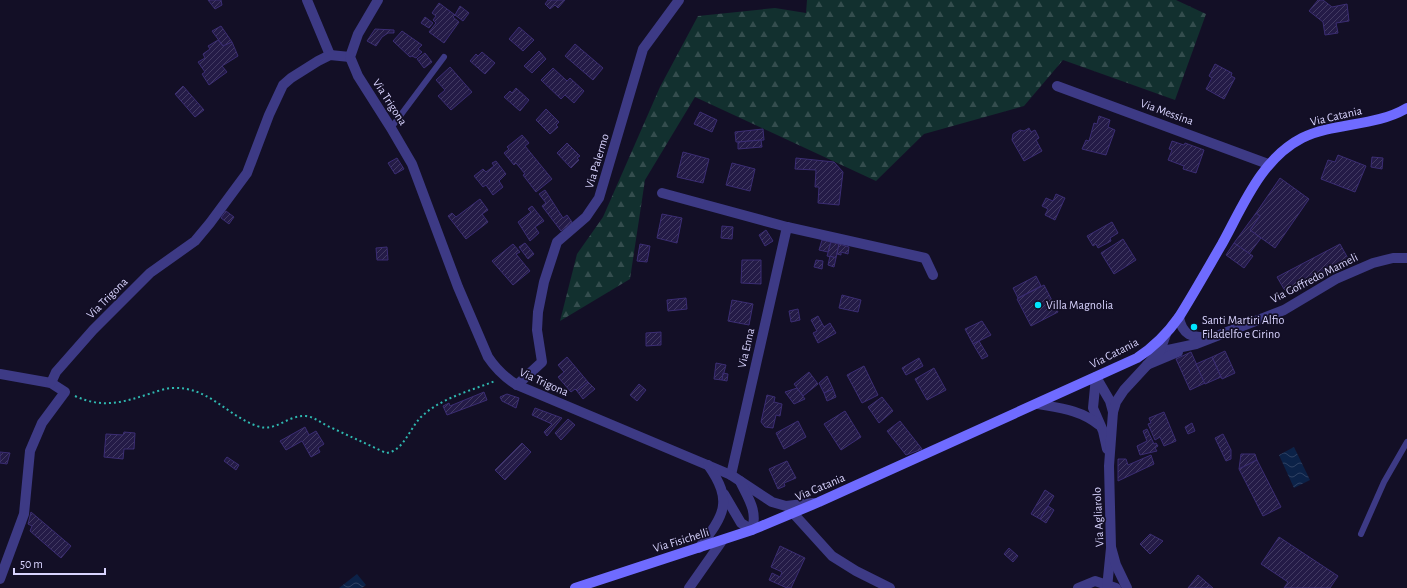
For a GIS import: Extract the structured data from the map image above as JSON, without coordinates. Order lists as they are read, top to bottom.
{
  "streets": {
    "main road": ["Via Catania", "Via Fisichelli"],
    "street": [
      "Via Trigona",
      "Via Messina",
      "Via Palermo",
      "Via Goffredo Mameli",
      "Via Enna",
      "Via Agliarolo"
    ]
  },
  "crossings": [
    ["Via Trigona", "Via Catania"],
    ["Via Trigona", "Via Palermo"],
    ["Via Trigona", "Via Enna"],
    ["Via Messina", "Via Catania"],
    ["Via Catania", "Via Fisichelli"]
  ],
  "places": ["Villa Magnolia", "Santi Martiri Alfio Filadelfo e Cirino"],
  "scale_bar": "50 m"
}
